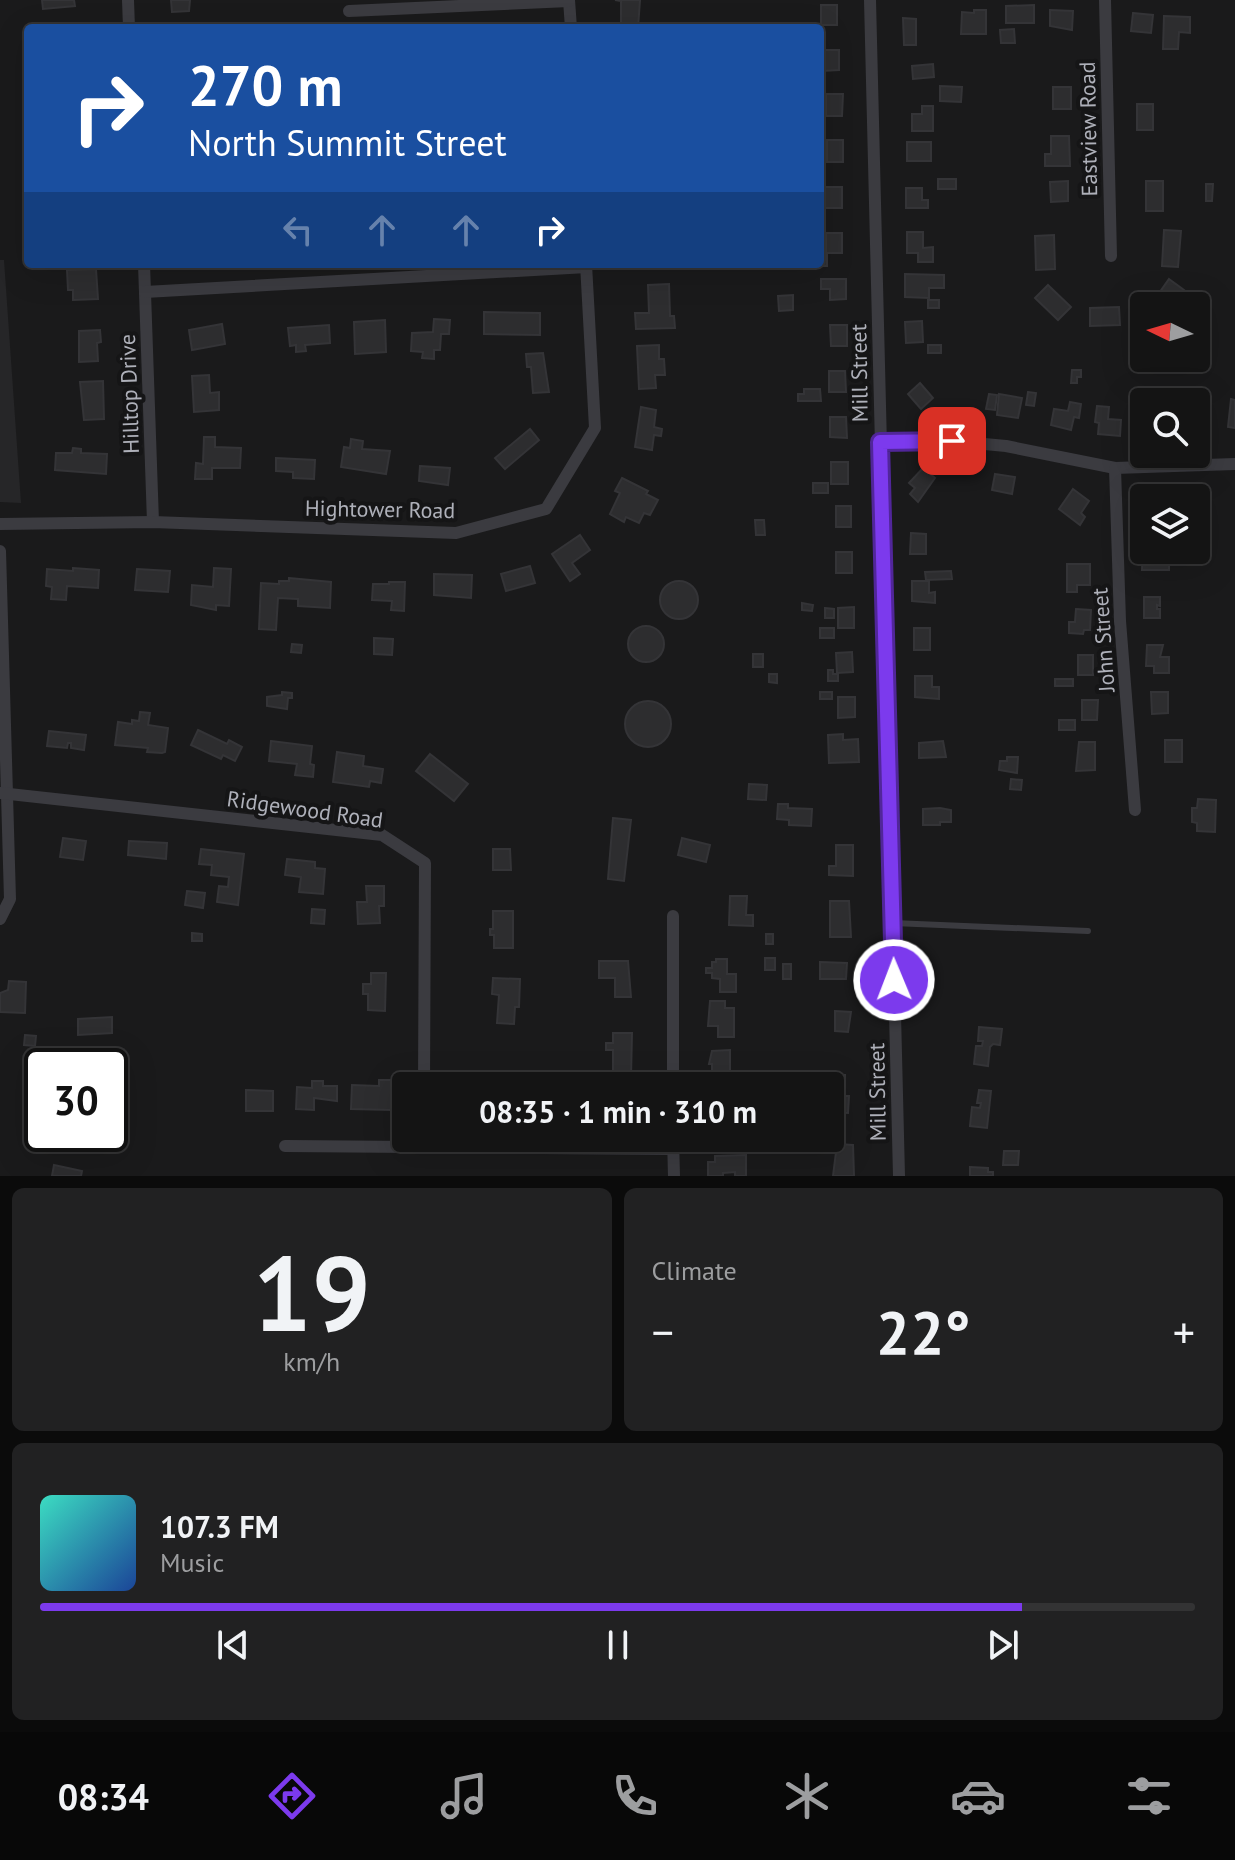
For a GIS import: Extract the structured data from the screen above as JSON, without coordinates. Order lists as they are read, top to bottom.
{
  "streets": {
    "street": [
      "Eastview Road",
      "Mill Street",
      "Hilltop Drive",
      "Hightower Road",
      "John Street",
      "Ridgewood Road"
    ]
  },
  "crossings": [
    ["Hilltop Drive", "Hightower Road"]
  ],
  "north": "left",
  "page": {
    "turn": ["270 m", "North Summit Street"],
    "limit": "30",
    "trip": "08:35 · 1 min · 310 m",
    "tile": [
      ["19", "km/h"],
      "Climate"
    ],
    "heat": ["−", "22°", "+"],
    "song": ["107.3 FM", "Music"],
    "tabs": "08:34"
  }
}
